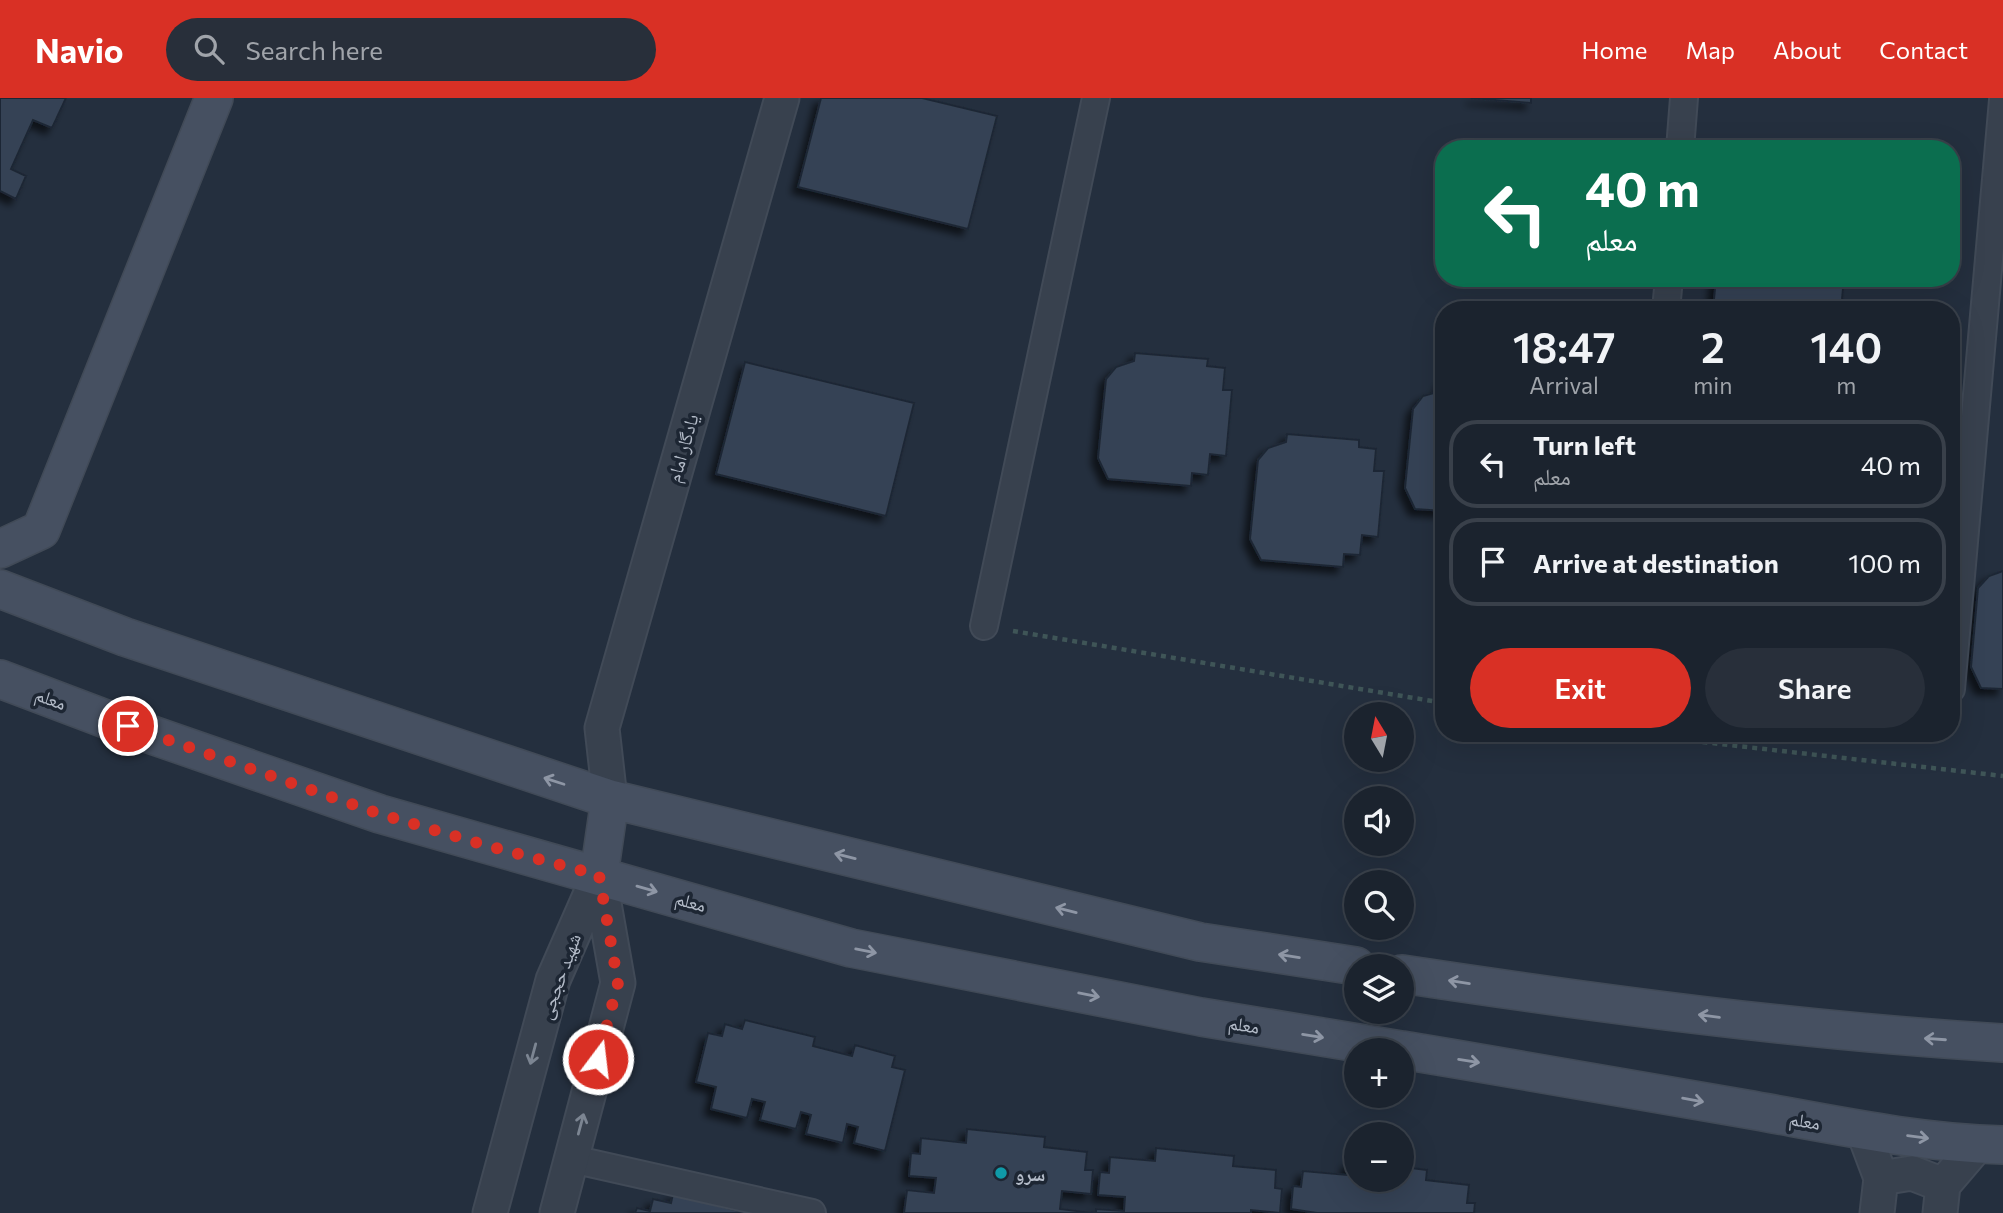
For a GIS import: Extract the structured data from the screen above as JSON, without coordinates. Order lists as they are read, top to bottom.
{
  "streets": {
    "main road": ["معلم"],
    "street": ["یادگار امام", "شهید حججی"]
  },
  "crossings": [
    ["معلم", "شهید حججی"]
  ],
  "places": ["سرو"],
  "north": "top",
  "page": {
    "header": "Navio",
    "search": "Search here",
    "nav": [
      "Home",
      "Map",
      "About",
      "Contact"
    ],
    "turn": ["40 m", "معلم"],
    "eta": [
      "18:47",
      "Arrival",
      "2",
      "min",
      "140",
      "m"
    ],
    "list": [
      {
        "name": "Turn left",
        "note": "معلم",
        "value": "40 m"
      },
      {
        "name": "Arrive at destination",
        "value": "100 m"
      }
    ],
    "buttons": ["Exit", "Share"],
    "map_buttons": ["+", "−"]
  }
}
